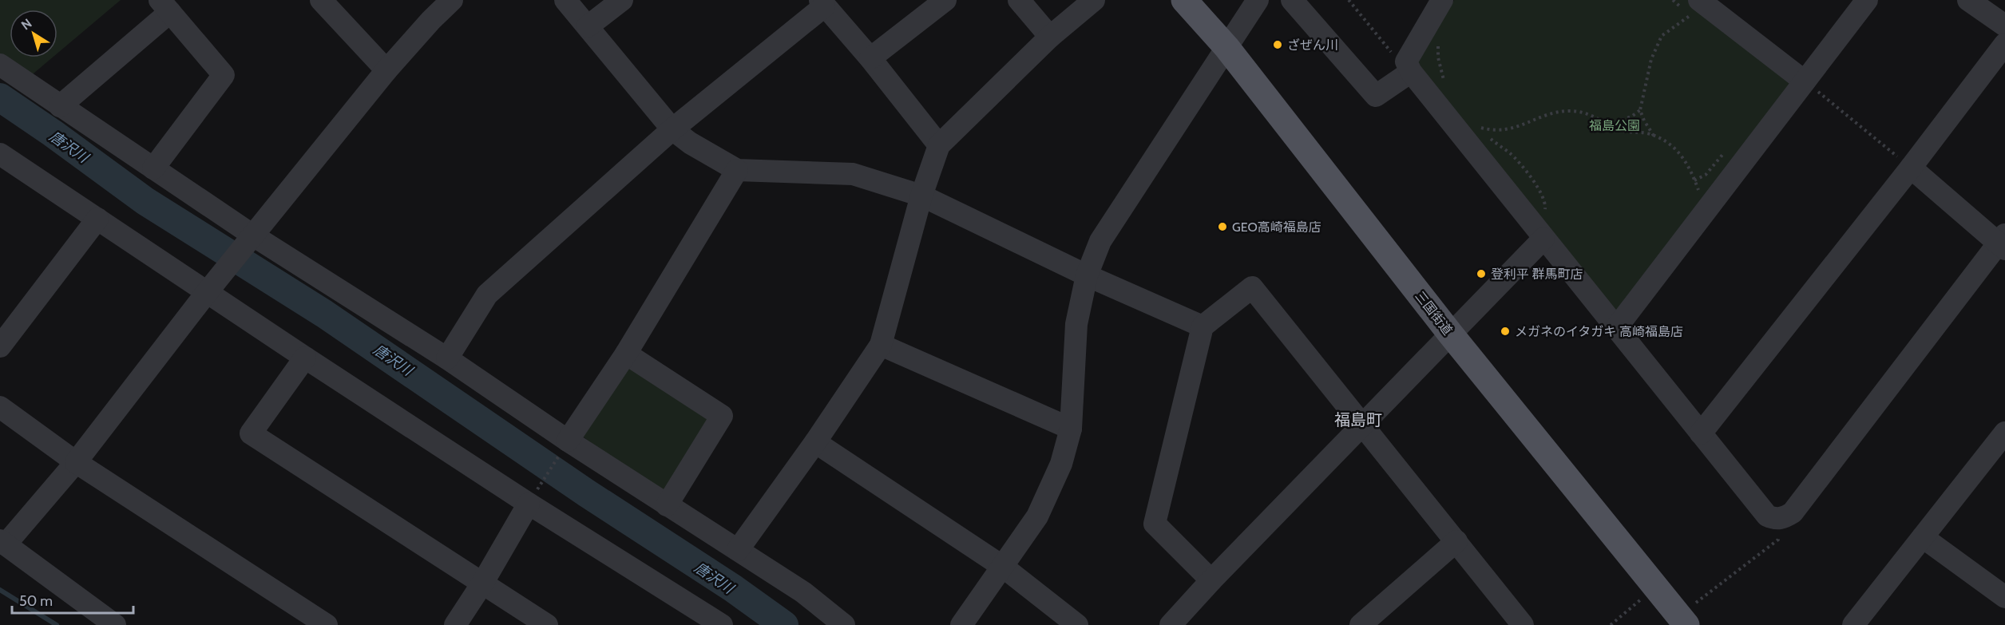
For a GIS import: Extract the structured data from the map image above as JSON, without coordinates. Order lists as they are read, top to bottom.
{
  "streets": {
    "main road": ["三国街道"]
  },
  "districts": ["福島町"],
  "water": ["唐沢川"],
  "parks": ["福島公園"],
  "places": [
    "ざぜん川",
    "GEO高崎福島店",
    "登利平 群馬町店",
    "メガネのイタガキ 高崎福島店"
  ],
  "scale_bar": "50 m",
  "north": "top left"
}
